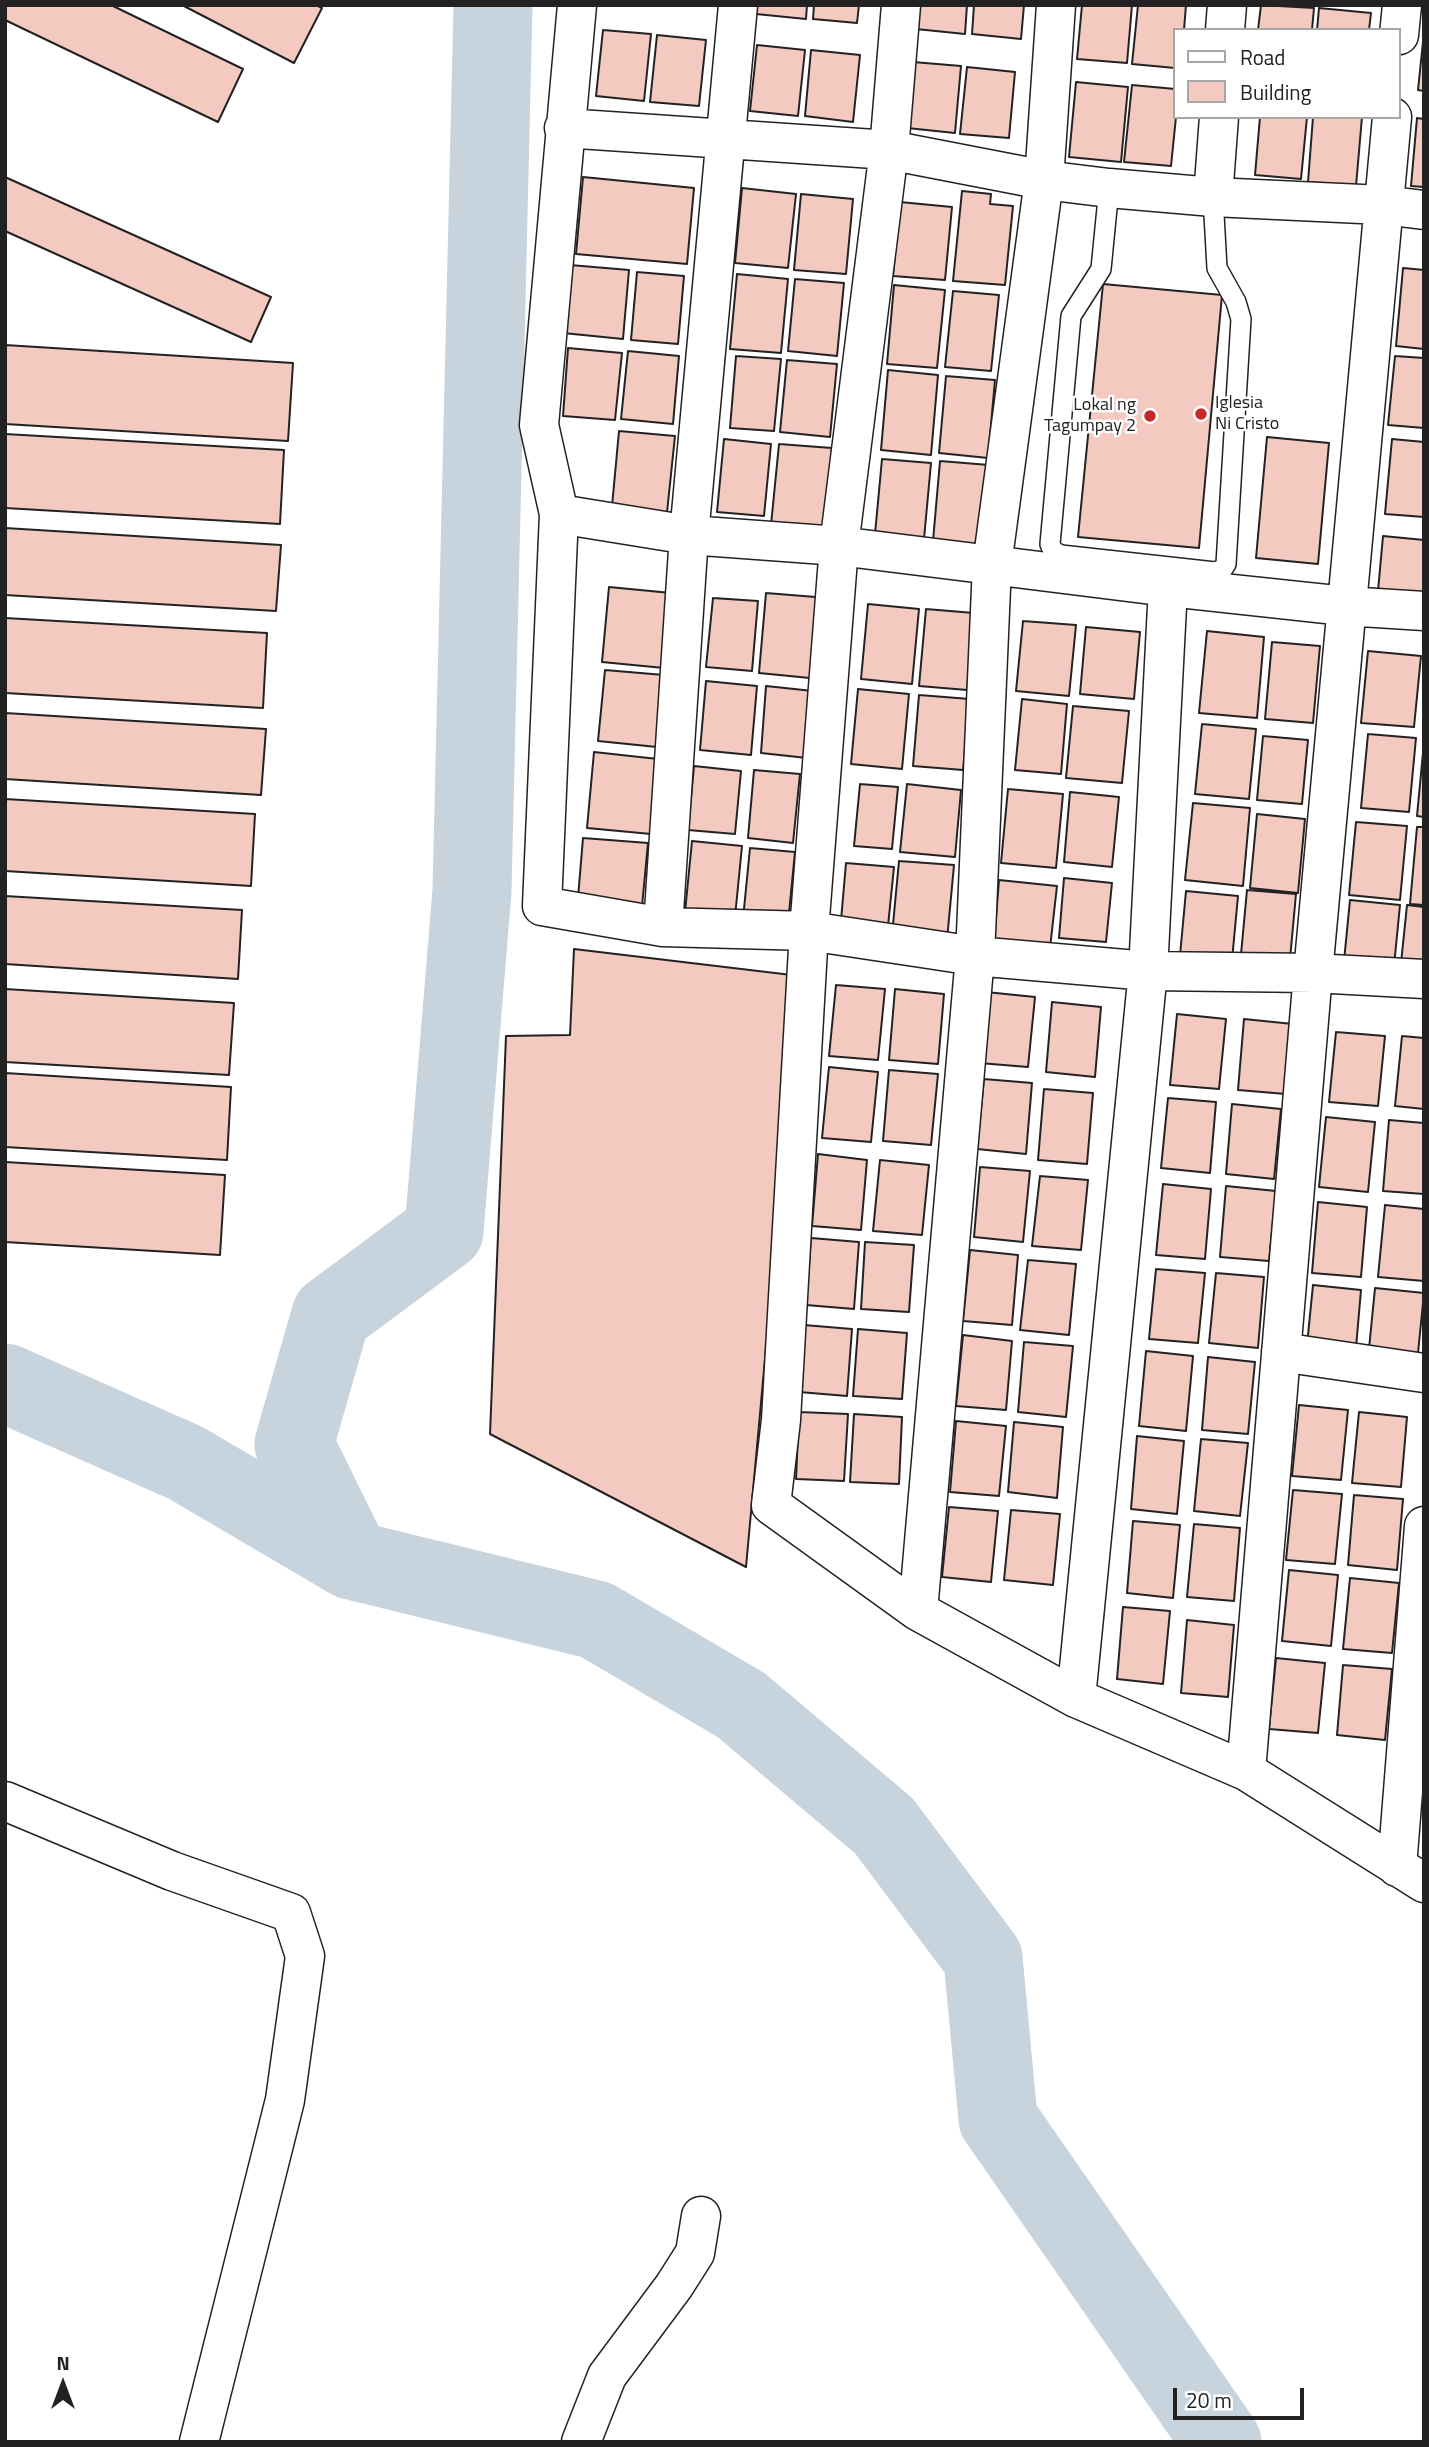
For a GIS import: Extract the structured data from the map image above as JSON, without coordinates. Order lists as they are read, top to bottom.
{
  "places": ["Iglesia Ni Cristo", "Lokal ng Tagumpay 2"],
  "legend": ["Road", "Building"],
  "scale_bar": "20 m",
  "north": "top"
}
